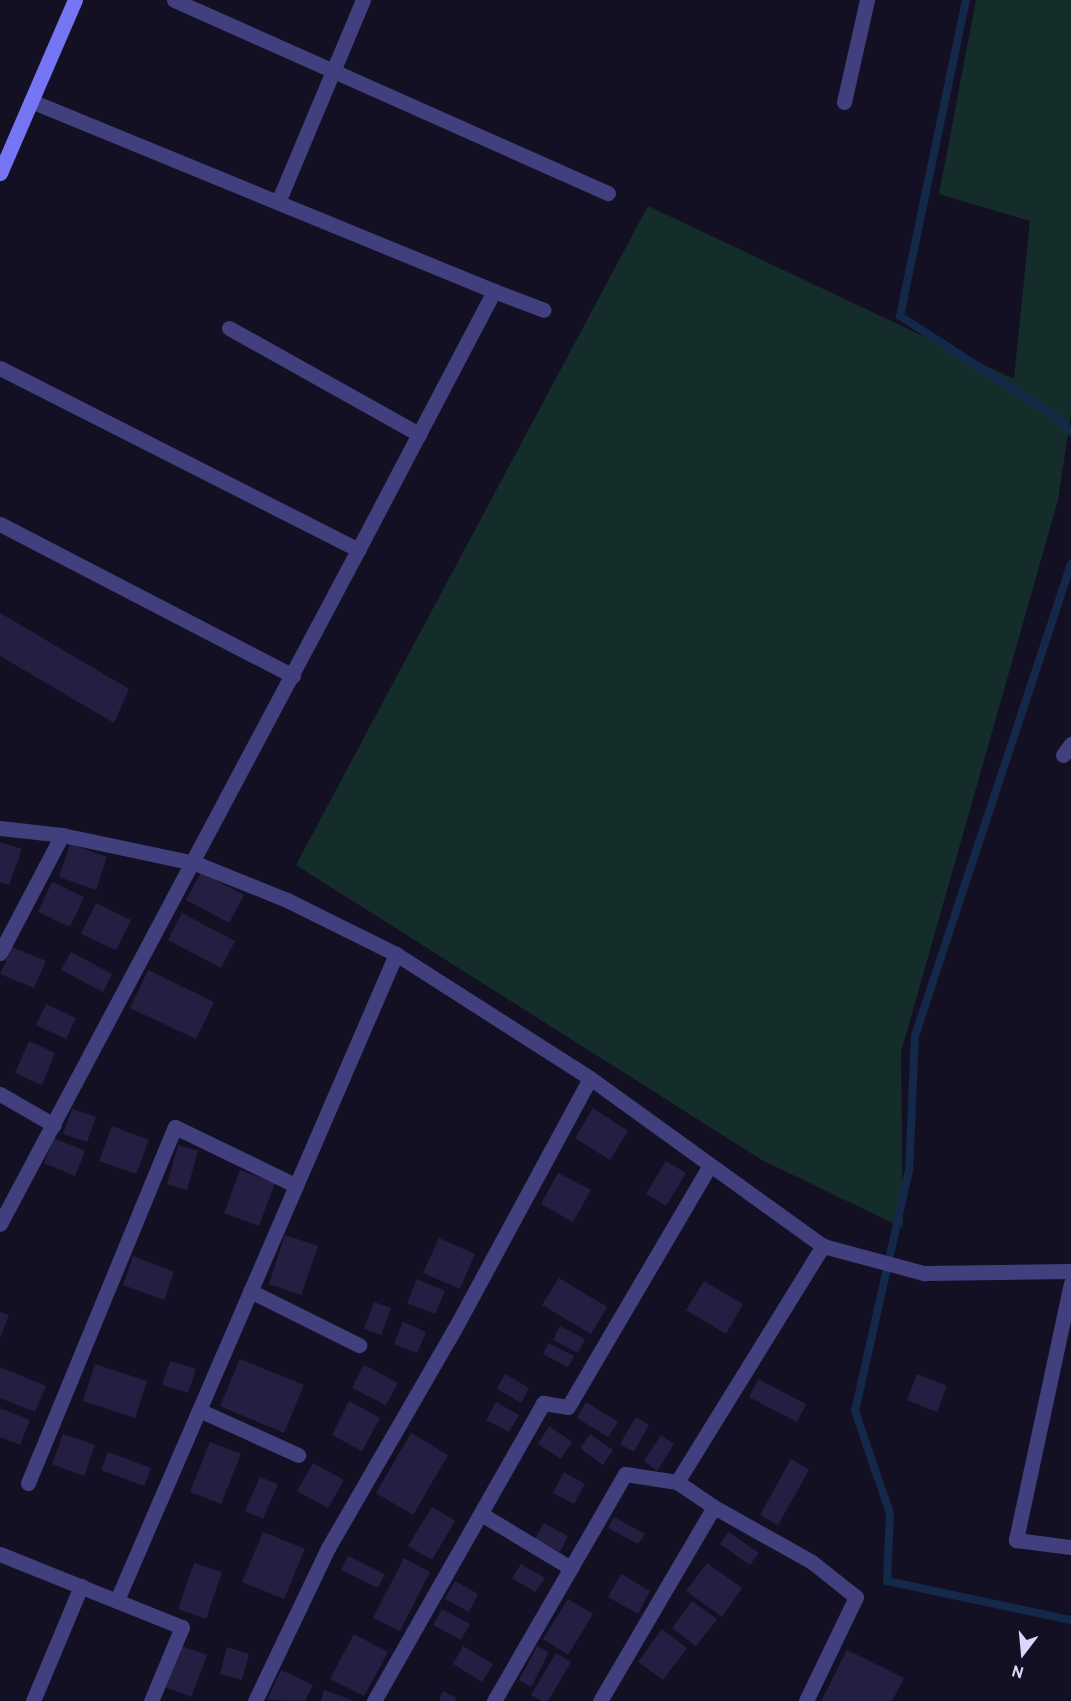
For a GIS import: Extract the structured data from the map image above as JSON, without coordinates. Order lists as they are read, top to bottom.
{
  "north": "bottom"
}
